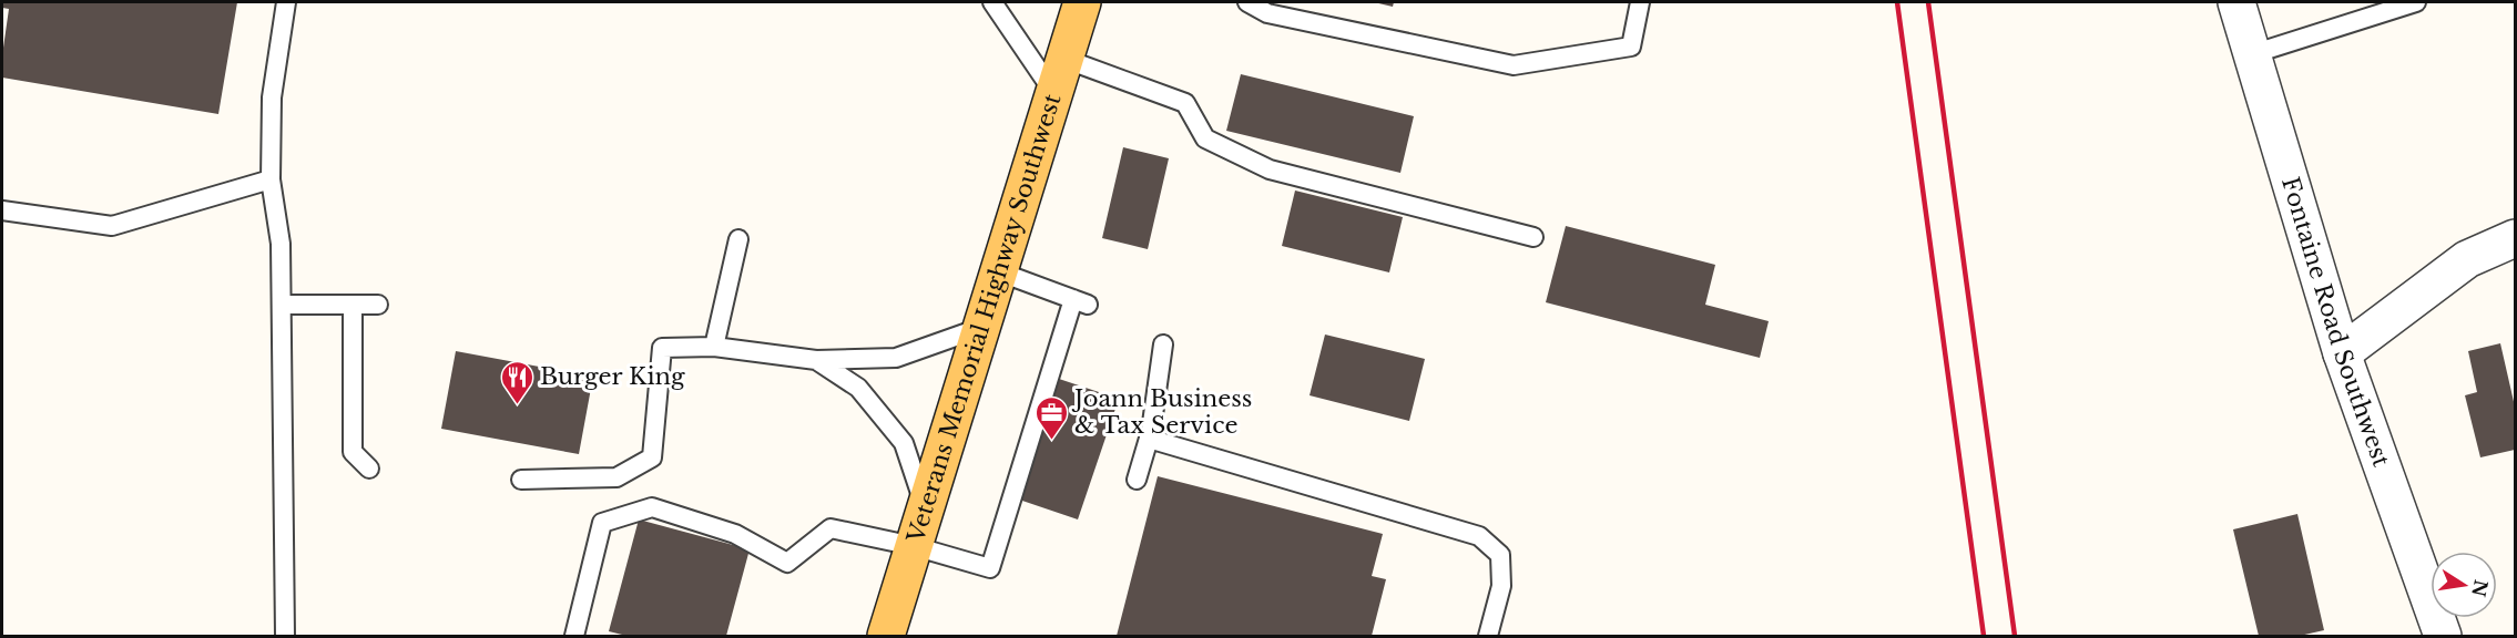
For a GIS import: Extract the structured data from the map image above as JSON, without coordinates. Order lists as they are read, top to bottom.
{
  "streets": {
    "main road": ["Veterans Memorial Highway Southwest"],
    "street": ["Fontaine Road Southwest"]
  },
  "places": {
    "restaurant": ["Burger King"],
    "office": ["Joann Business & Tax Service"]
  },
  "north": "right"
}
